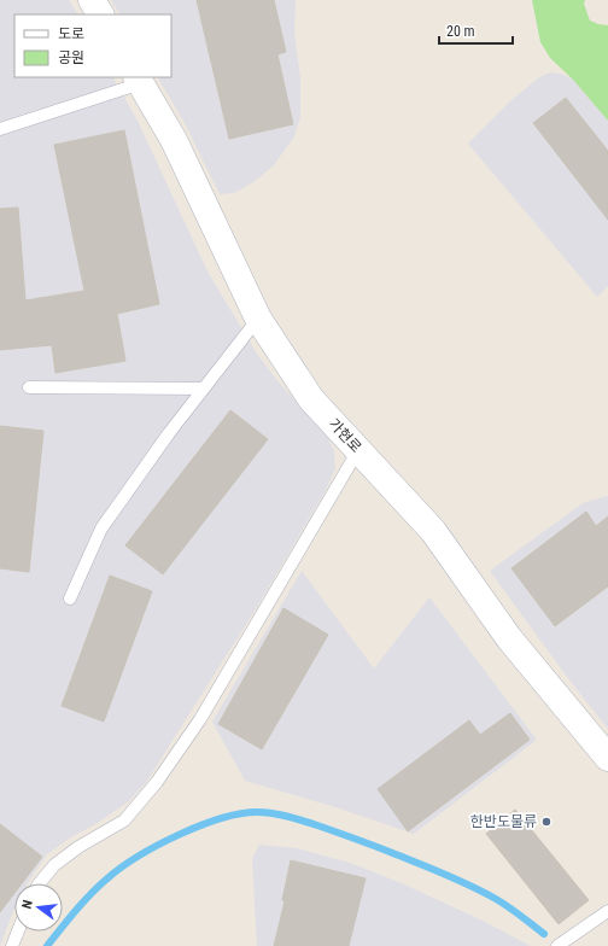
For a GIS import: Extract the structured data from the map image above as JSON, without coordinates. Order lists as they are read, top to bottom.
{
  "streets": {
    "street": ["가현로"]
  },
  "places": ["한반도물류"],
  "legend": ["도로", "공원"],
  "scale_bar": "20 m",
  "north": "left"
}
